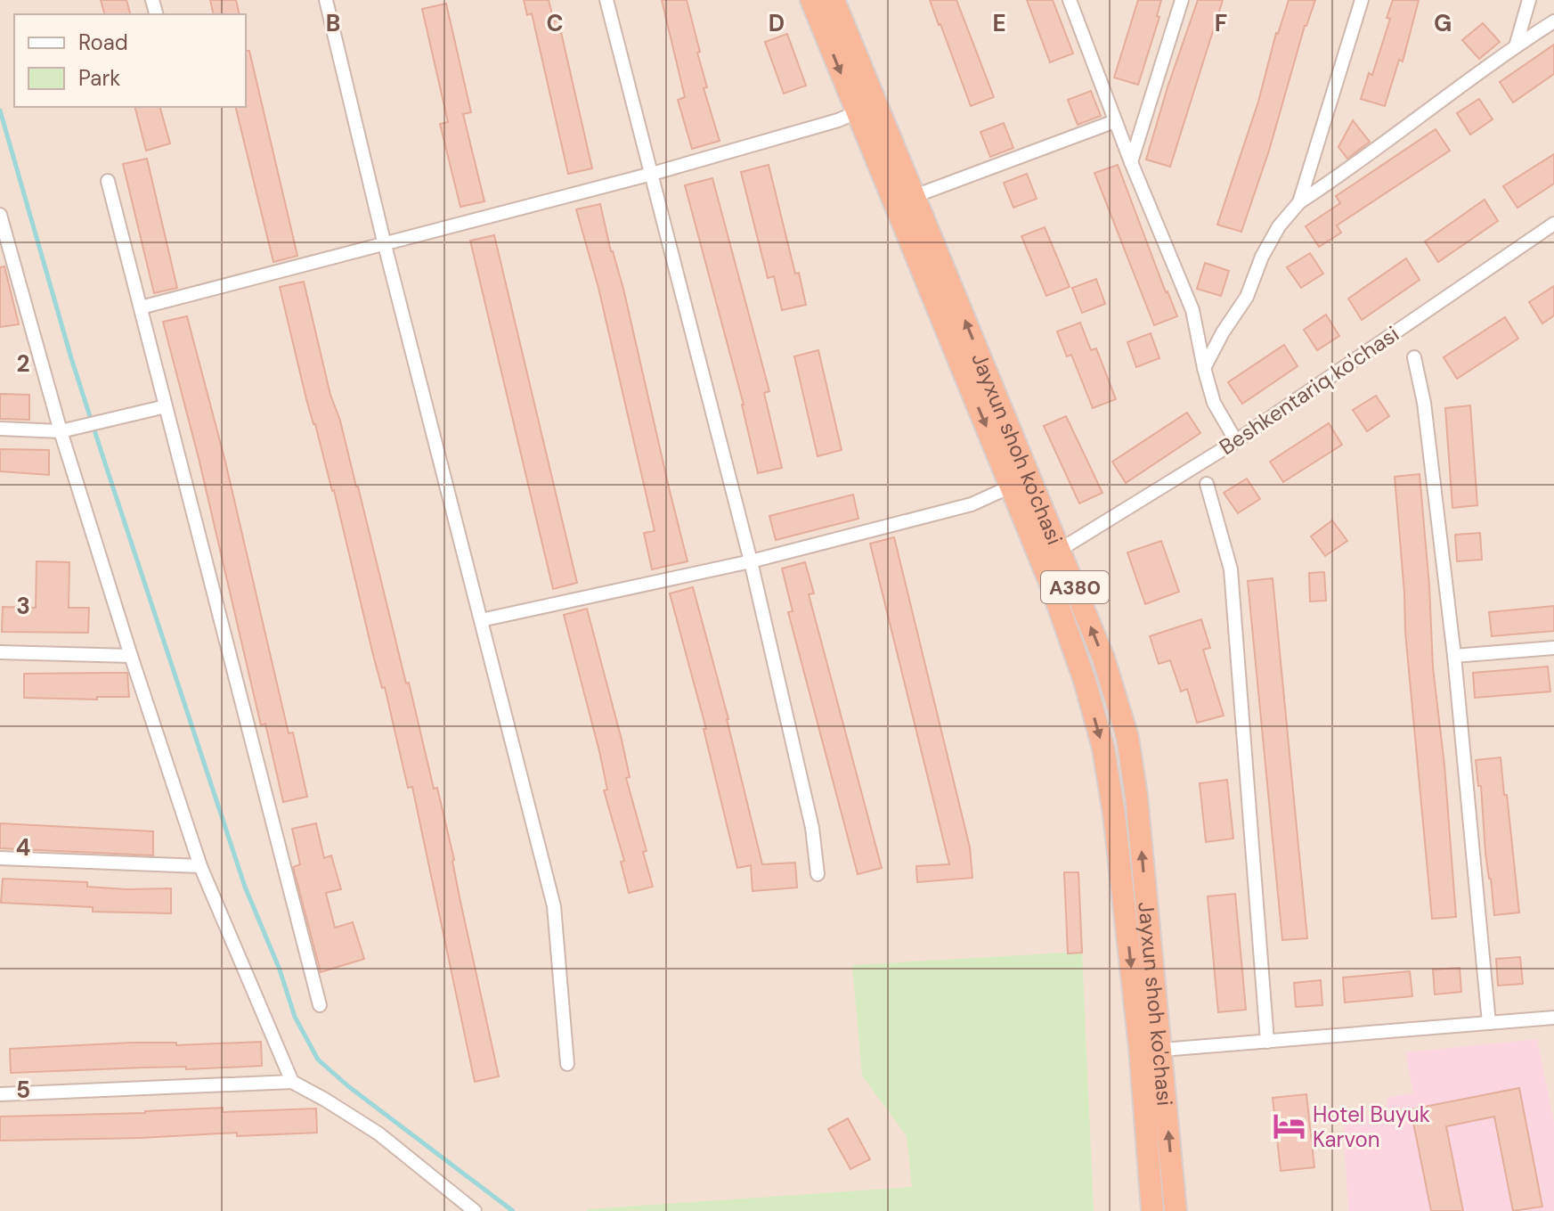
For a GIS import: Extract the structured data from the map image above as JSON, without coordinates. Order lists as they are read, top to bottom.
{
  "streets": {
    "highway": ["Jayxun shoh ko'chasi", "A380"],
    "street": ["Beshkentariq ko'chasi"]
  },
  "crossings": [
    ["Beshkentariq ko'chasi", "Jayxun shoh ko'chasi"]
  ],
  "places": {
    "hotel": ["Hotel Buyuk Karvon"]
  },
  "legend": ["Road", "Park"],
  "grid": {
    "columns": [
      "B",
      "C",
      "D",
      "E",
      "F",
      "G"
    ],
    "rows": [
      "2",
      "3",
      "4",
      "5"
    ]
  }
}
